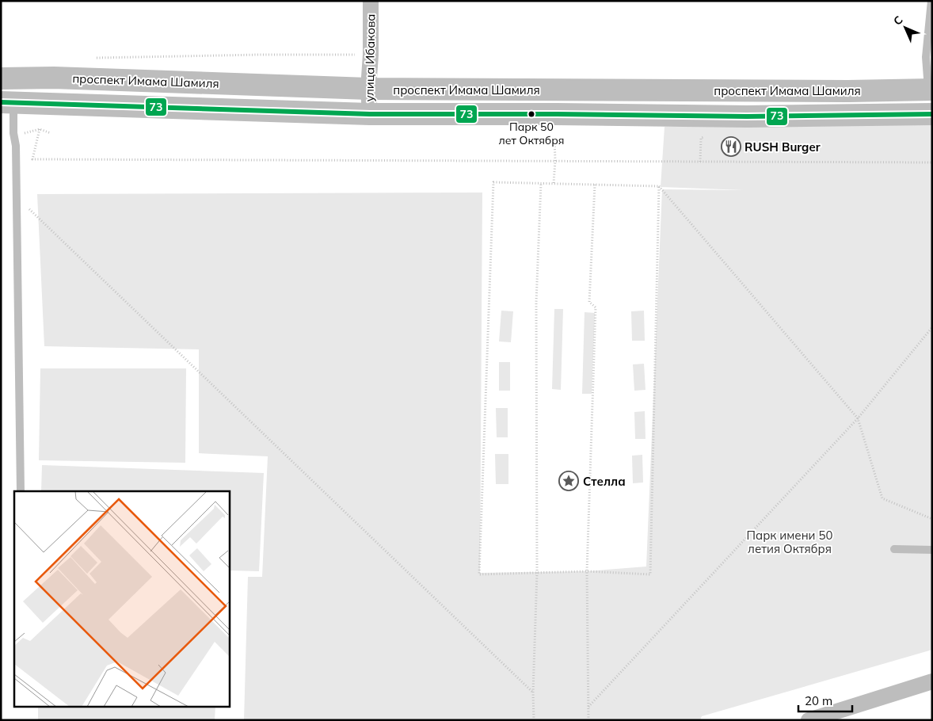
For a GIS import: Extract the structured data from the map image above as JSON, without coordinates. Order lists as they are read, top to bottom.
{
  "streets": {
    "main road": ["проспект Имама Шамиля"],
    "street": ["улица Ибакова"]
  },
  "crossings": [
    ["улица Ибакова", "проспект Имама Шамиля"]
  ],
  "parks": ["Парк имени 50 летия Октября"],
  "places": {
    "other": ["Парк 50 лет Октября"],
    "restaurant": ["RUSH Burger"],
    "place": ["Стелла"]
  },
  "lines": ["transit line 73"],
  "scale_bar": "20 m",
  "north": "top left"
}
